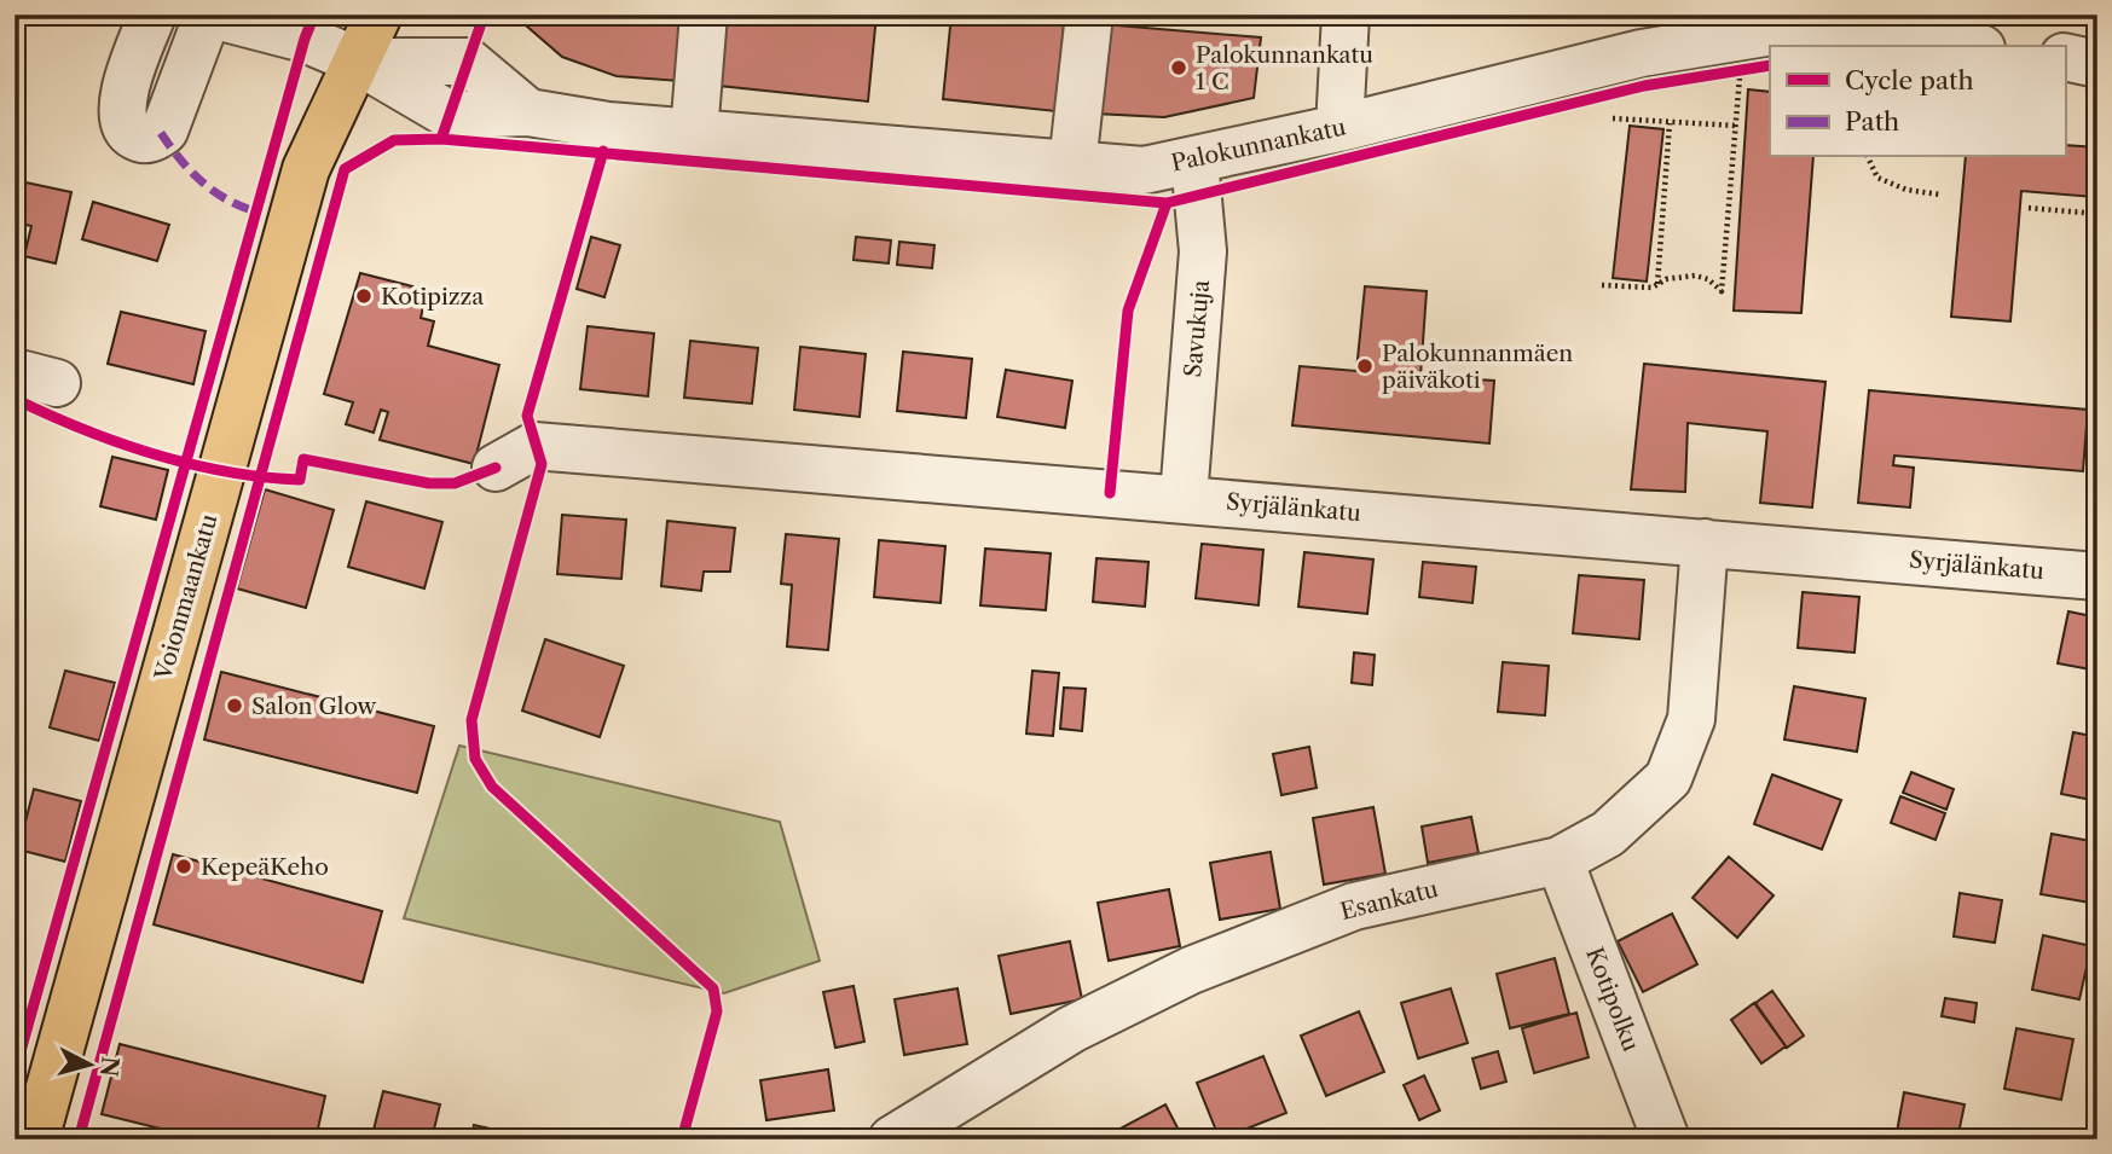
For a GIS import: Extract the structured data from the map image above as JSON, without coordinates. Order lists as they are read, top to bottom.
{
  "streets": {
    "main road": ["Voionmaankatu"],
    "street": [
      "Palokunnankatu",
      "Savukuja",
      "Syrjälänkatu",
      "Esankatu",
      "Kotipolku"
    ]
  },
  "crossings": [
    ["Palokunnankatu", "Savukuja"],
    ["Palokunnankatu", "Voionmaankatu"],
    ["Savukuja", "Syrjälänkatu"],
    ["Syrjälänkatu", "Esankatu"],
    ["Esankatu", "Kotipolku"]
  ],
  "places": [
    "Palokunnankatu 1 C",
    "Kotipizza",
    "Palokunnanmäen päiväkoti",
    "Salon Glow",
    "KepeäKeho"
  ],
  "legend": ["Cycle path", "Path"],
  "north": "right"
}
